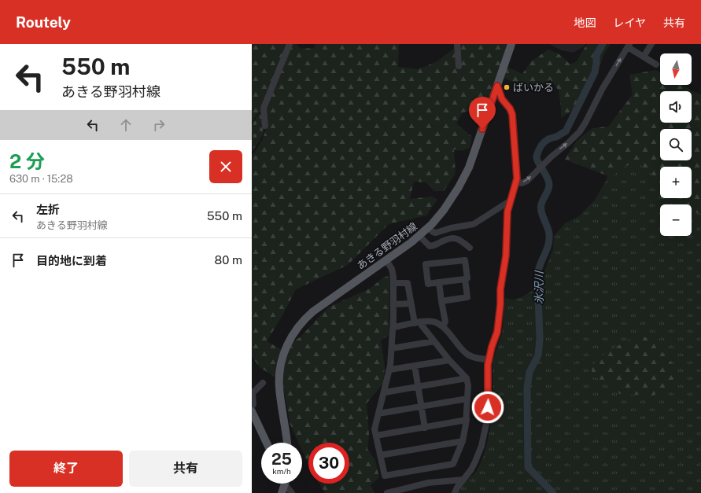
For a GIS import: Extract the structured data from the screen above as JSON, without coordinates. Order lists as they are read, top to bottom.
{
  "streets": {
    "main road": ["あきる野羽村線"]
  },
  "water": ["氷沢川"],
  "places": ["ばいかる"],
  "north": "bottom",
  "page": {
    "header": "Routely",
    "nav": ["地図", "レイヤ", "共有"],
    "turn": ["550 m", "あきる野羽村線"],
    "map_buttons": ["+", "−"],
    "heading": ["2 分", "630 m · 15:28"],
    "list": [
      {
        "name": "左折",
        "note": "あきる野羽村線",
        "value": "550 m"
      },
      {
        "name": "目的地に到着",
        "value": "80 m"
      }
    ],
    "speed": "25 km/h",
    "limit": "30",
    "buttons": ["終了", "共有"]
  }
}
